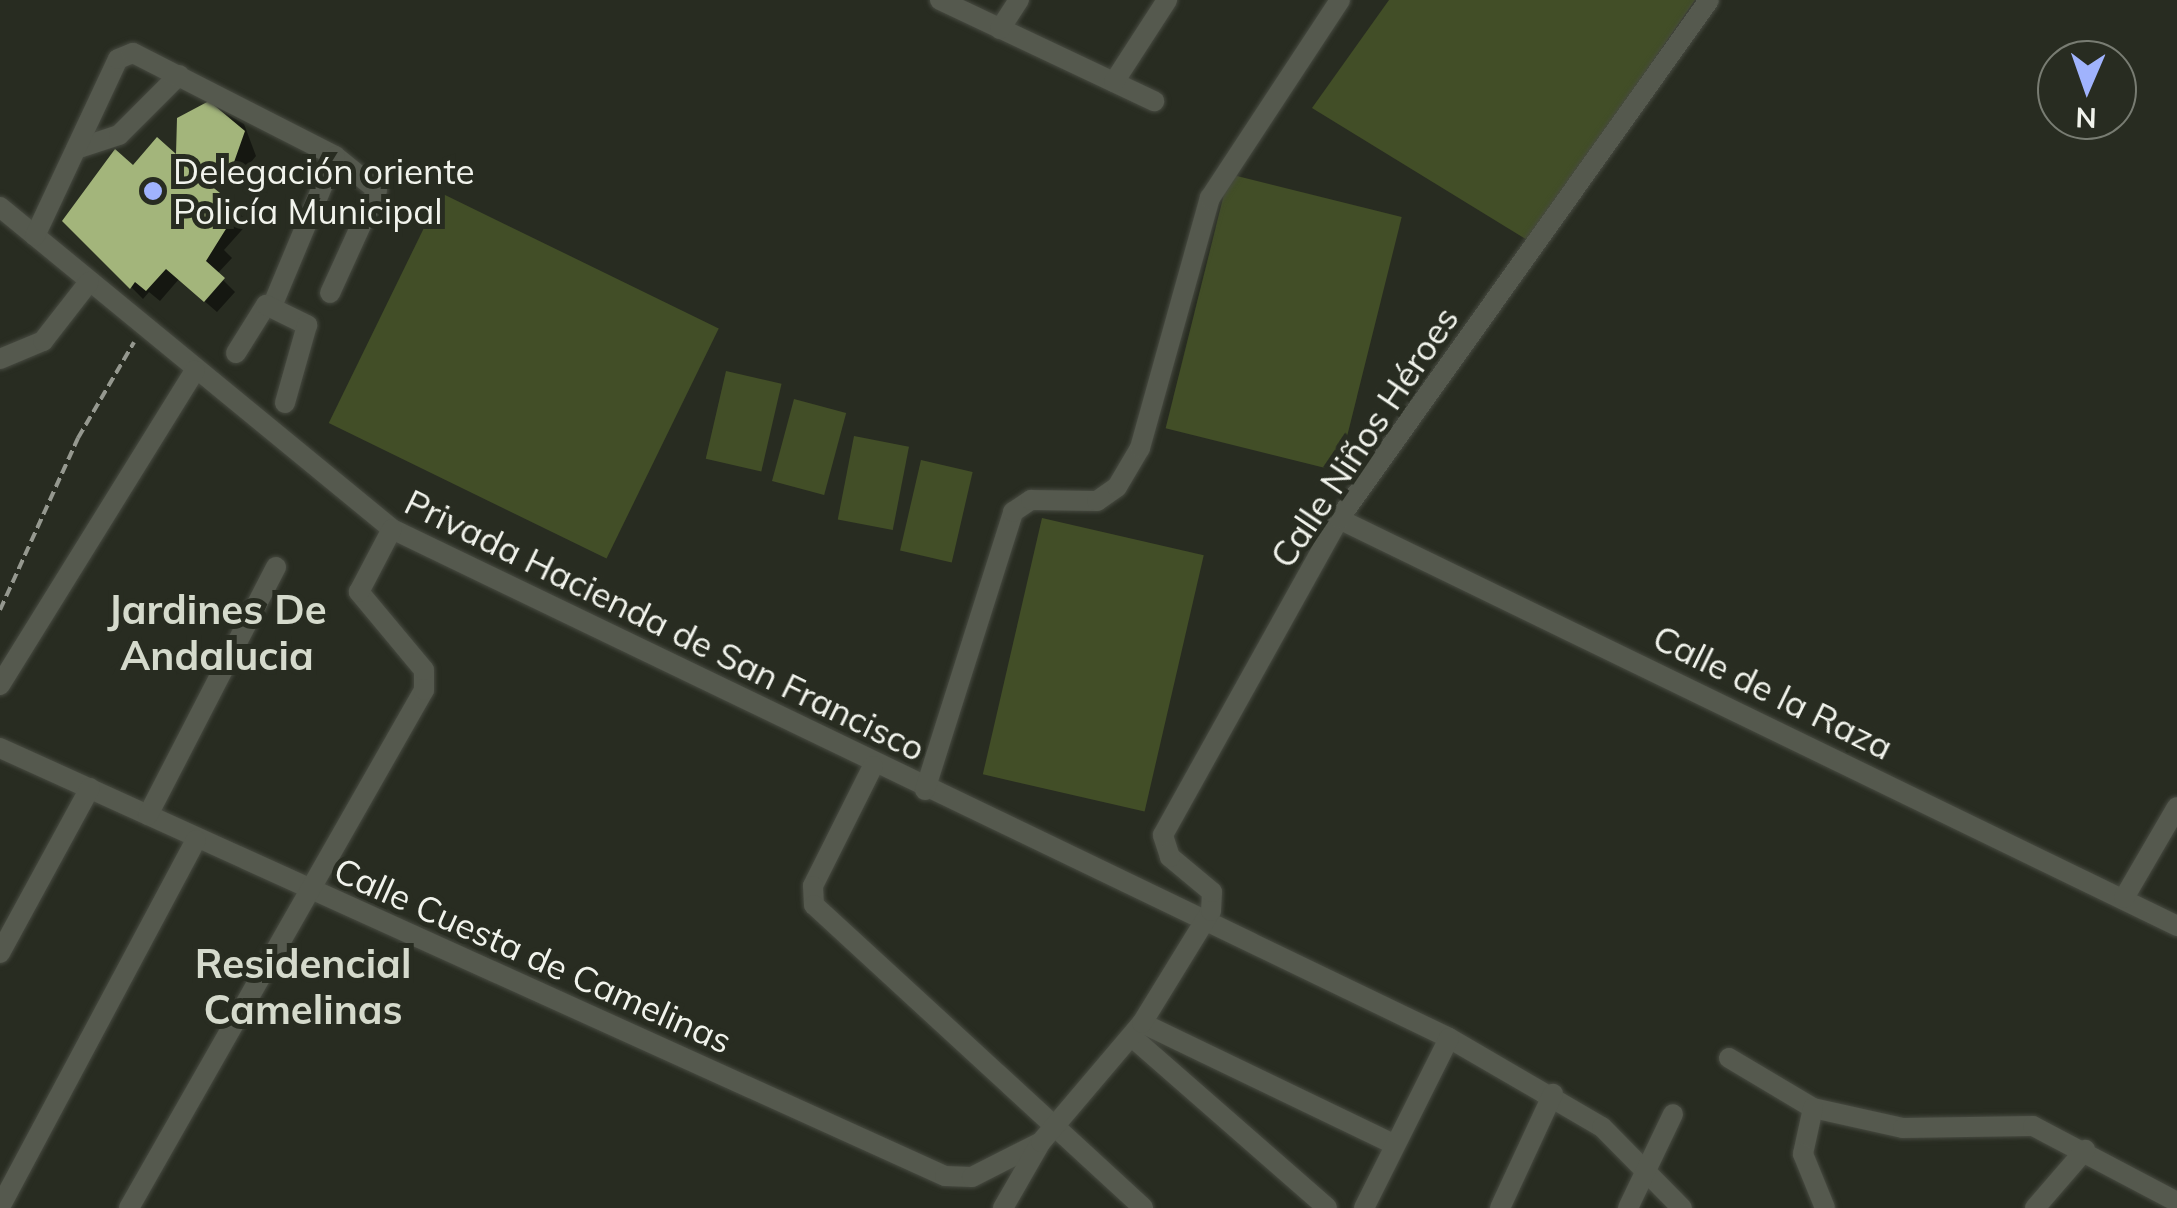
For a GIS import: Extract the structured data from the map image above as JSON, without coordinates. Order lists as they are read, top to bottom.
{
  "streets": {
    "street": [
      "Calle Niños Héroes",
      "Privada Hacienda de San Francisco",
      "Calle de la Raza",
      "Calle Cuesta de Camelinas"
    ]
  },
  "crossings": [
    ["Calle Niños Héroes", "Privada Hacienda de San Francisco"],
    ["Calle Niños Héroes", "Calle de la Raza"]
  ],
  "districts": ["Jardines De Andalucia", "Residencial Camelinas"],
  "places": ["Delegación oriente Policía Municipal"],
  "north": "bottom"
}
